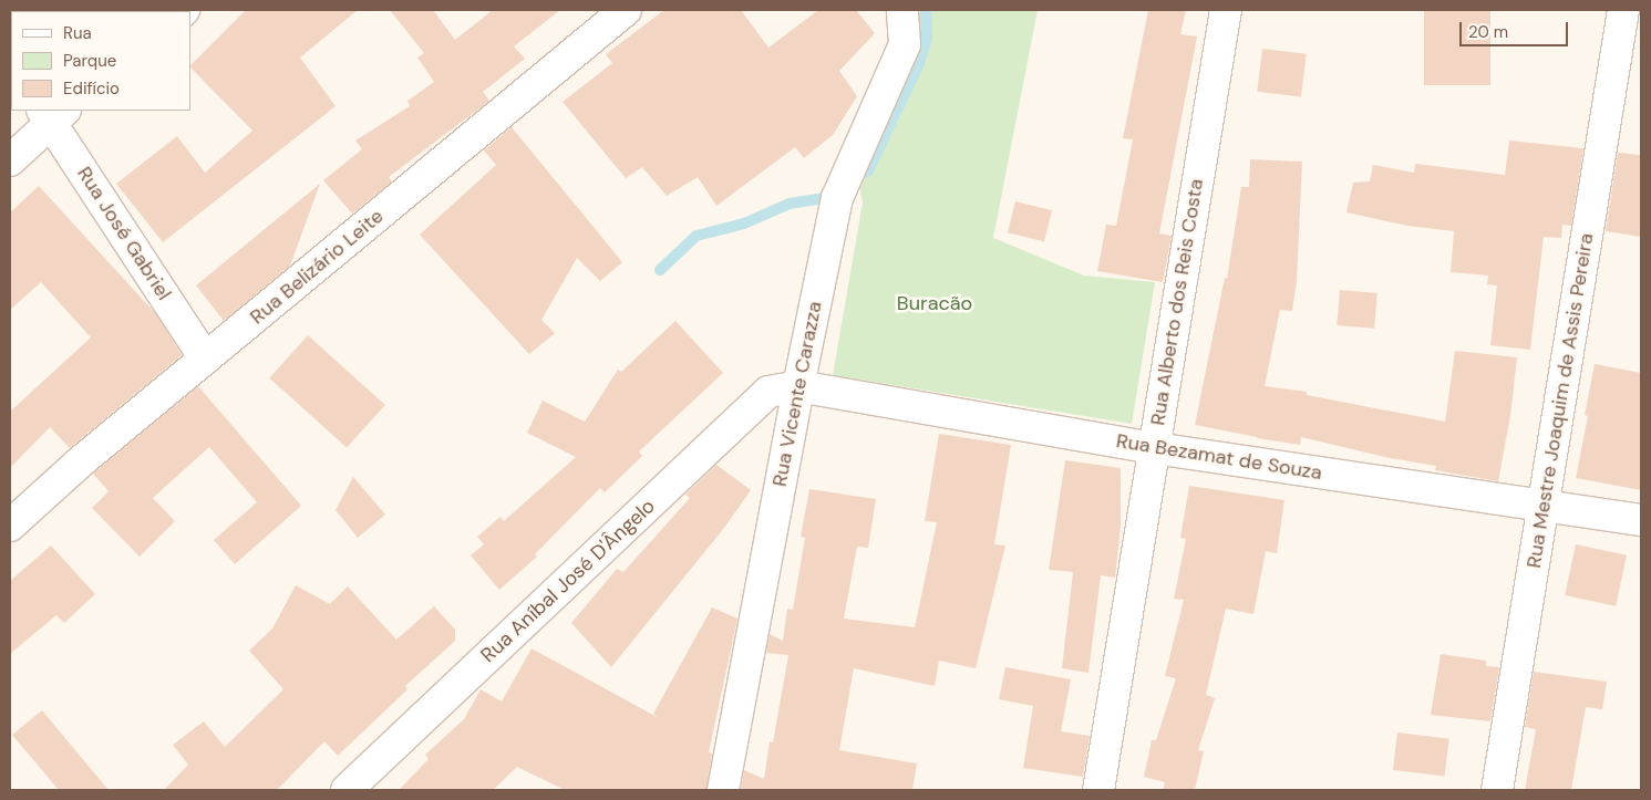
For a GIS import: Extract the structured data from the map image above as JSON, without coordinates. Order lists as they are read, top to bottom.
{
  "streets": {
    "street": [
      "Rua José Gabriel",
      "Rua Belizário Leite",
      "Rua Alberto dos Reis Costa",
      "Rua Vicente Carazza",
      "Rua Mestre Joaquim de Assis Pereira",
      "Rua Bezamat de Souza",
      "Rua Aníbal José D'Ângelo"
    ]
  },
  "crossings": [
    ["Rua José Gabriel", "Rua Belizário Leite"],
    ["Rua Alberto dos Reis Costa", "Rua Bezamat de Souza"],
    ["Rua Vicente Carazza", "Rua Bezamat de Souza"],
    ["Rua Vicente Carazza", "Rua Aníbal José D'Ângelo"],
    ["Rua Mestre Joaquim de Assis Pereira", "Rua Bezamat de Souza"],
    ["Rua Bezamat de Souza", "Rua Aníbal José D'Ângelo"]
  ],
  "parks": ["Buracão"],
  "legend": ["Rua", "Parque", "Edifício"],
  "scale_bar": "20 m"
}
